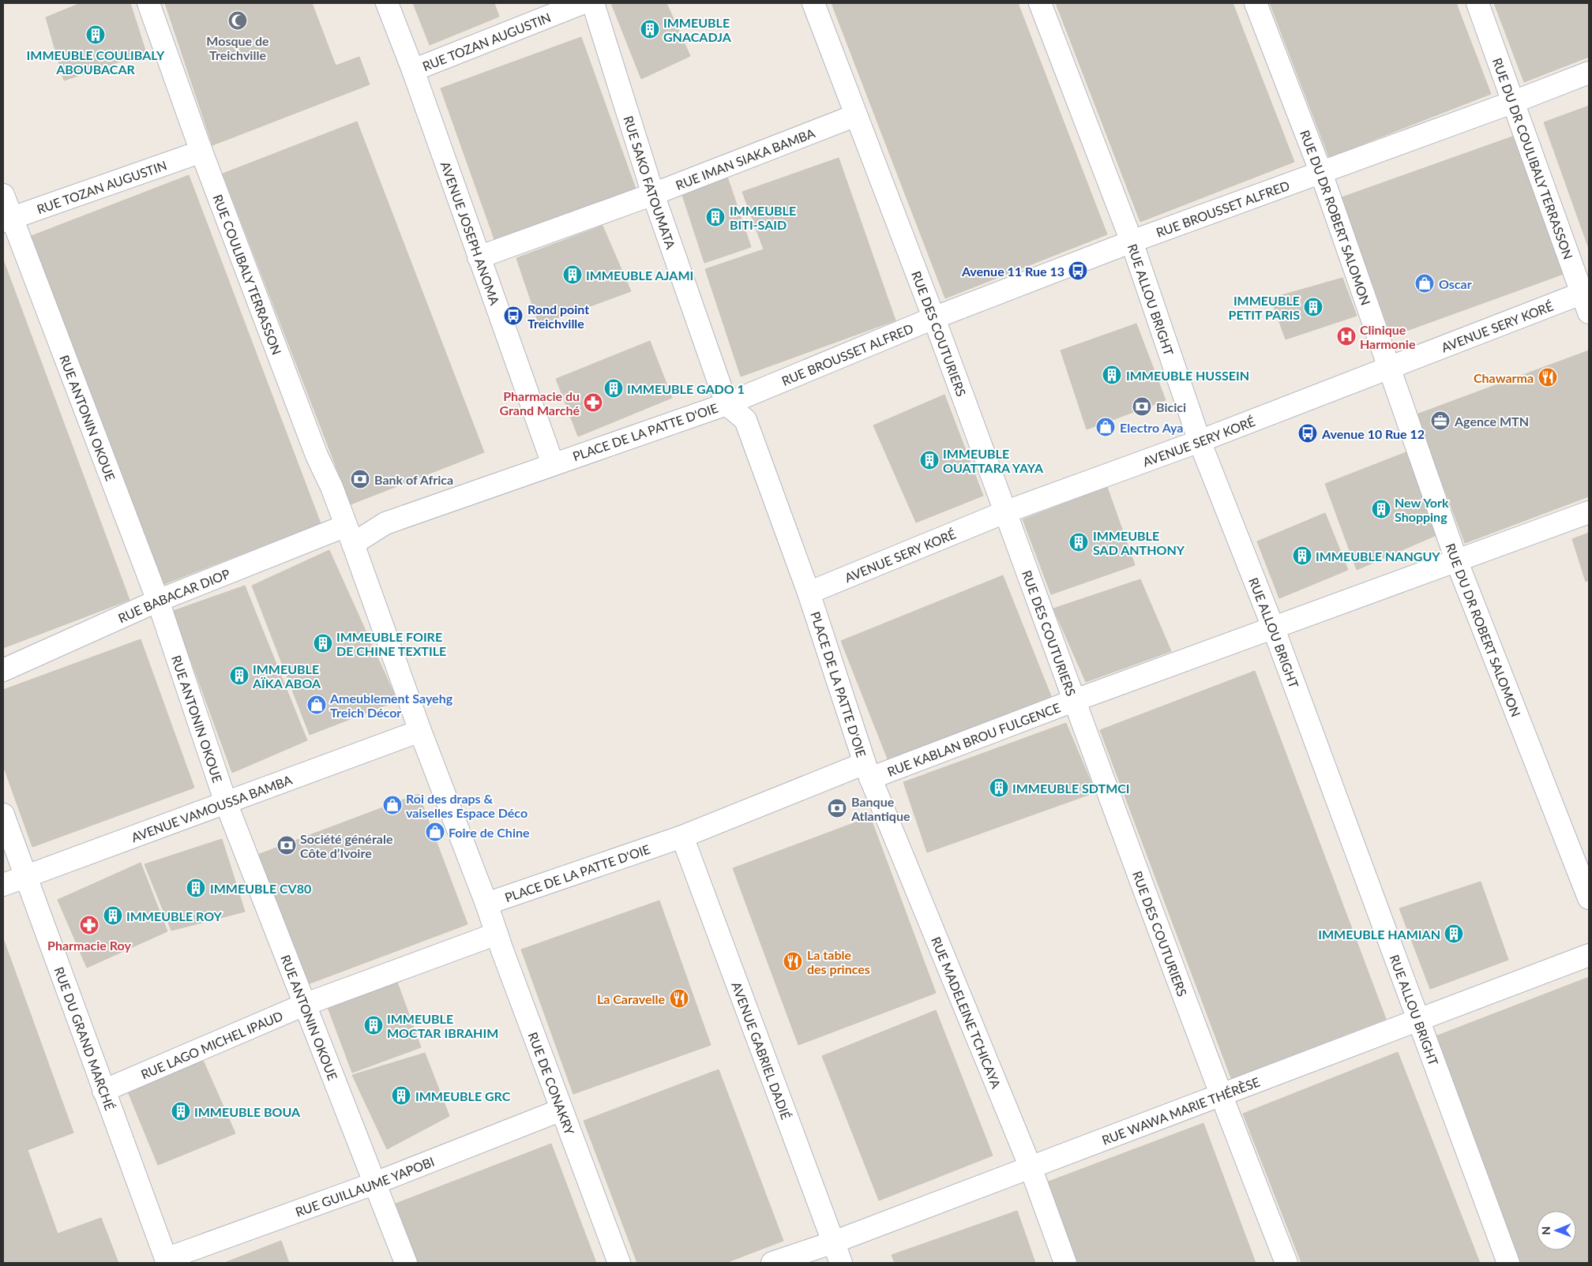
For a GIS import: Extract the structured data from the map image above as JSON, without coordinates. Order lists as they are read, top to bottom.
{
  "streets": {
    "street": [
      "RUE TOZAN AUGUSTIN",
      "RUE DU DR COULIBALY TERRASSON",
      "RUE IMAN SIAKA BAMBA",
      "RUE SAKO FATOUMATA",
      "RUE BROUSSET ALFRED",
      "RUE DU DR ROBERT SALOMON",
      "AVENUE JOSEPH ANOMA",
      "RUE COULIBALY TERRASSON",
      "RUE ALLOU BRIGHT",
      "AVENUE SERY KORÉ",
      "RUE DES COUTURIERS",
      "RUE ANTONIN OKOUE",
      "PLACE DE LA PATTE D'OIE",
      "RUE BABACAR DIOP",
      "RUE KABLAN BROU FULGENCE",
      "AVENUE VAMOUSSA BAMBA",
      "RUE MADELEINE TCHICAYA",
      "RUE DU GRAND MARCHÉ",
      "RUE LAGO MICHEL IPAUD",
      "AVENUE GABRIEL DADIÉ",
      "RUE DE CONAKRY",
      "RUE WAWA MARIE THÉRÈSE",
      "RUE GUILLAUME YAPOBI"
    ]
  },
  "crossings": [
    ["RUE TOZAN AUGUSTIN", "AVENUE JOSEPH ANOMA"],
    ["RUE TOZAN AUGUSTIN", "RUE COULIBALY TERRASSON"],
    ["RUE TOZAN AUGUSTIN", "RUE ANTONIN OKOUE"],
    ["RUE DU DR COULIBALY TERRASSON", "RUE BROUSSET ALFRED"],
    ["RUE DU DR COULIBALY TERRASSON", "AVENUE SERY KORÉ"],
    ["RUE IMAN SIAKA BAMBA", "RUE SAKO FATOUMATA"],
    ["RUE IMAN SIAKA BAMBA", "AVENUE JOSEPH ANOMA"],
    ["RUE IMAN SIAKA BAMBA", "RUE DES COUTURIERS"],
    ["RUE SAKO FATOUMATA", "RUE BROUSSET ALFRED"],
    ["RUE SAKO FATOUMATA", "PLACE DE LA PATTE D'OIE"],
    ["RUE BROUSSET ALFRED", "RUE DU DR ROBERT SALOMON"],
    ["RUE BROUSSET ALFRED", "RUE ALLOU BRIGHT"],
    ["RUE BROUSSET ALFRED", "RUE DES COUTURIERS"],
    ["RUE BROUSSET ALFRED", "PLACE DE LA PATTE D'OIE"],
    ["RUE DU DR ROBERT SALOMON", "AVENUE SERY KORÉ"],
    ["RUE DU DR ROBERT SALOMON", "RUE KABLAN BROU FULGENCE"],
    ["AVENUE JOSEPH ANOMA", "PLACE DE LA PATTE D'OIE"],
    ["RUE COULIBALY TERRASSON", "PLACE DE LA PATTE D'OIE"],
    ["RUE COULIBALY TERRASSON", "RUE BABACAR DIOP"],
    ["RUE ALLOU BRIGHT", "AVENUE SERY KORÉ"],
    ["RUE ALLOU BRIGHT", "RUE KABLAN BROU FULGENCE"],
    ["RUE ALLOU BRIGHT", "RUE WAWA MARIE THÉRÈSE"],
    ["AVENUE SERY KORÉ", "RUE DES COUTURIERS"],
    ["AVENUE SERY KORÉ", "PLACE DE LA PATTE D'OIE"],
    ["RUE DES COUTURIERS", "RUE KABLAN BROU FULGENCE"],
    ["RUE DES COUTURIERS", "RUE WAWA MARIE THÉRÈSE"],
    ["RUE ANTONIN OKOUE", "RUE BABACAR DIOP"],
    ["RUE ANTONIN OKOUE", "AVENUE VAMOUSSA BAMBA"],
    ["RUE ANTONIN OKOUE", "RUE LAGO MICHEL IPAUD"],
    ["RUE ANTONIN OKOUE", "RUE GUILLAUME YAPOBI"],
    ["PLACE DE LA PATTE D'OIE", "RUE BABACAR DIOP"],
    ["PLACE DE LA PATTE D'OIE", "RUE KABLAN BROU FULGENCE"],
    ["PLACE DE LA PATTE D'OIE", "AVENUE VAMOUSSA BAMBA"],
    ["PLACE DE LA PATTE D'OIE", "RUE MADELEINE TCHICAYA"],
    ["PLACE DE LA PATTE D'OIE", "AVENUE GABRIEL DADIÉ"],
    ["PLACE DE LA PATTE D'OIE", "RUE DE CONAKRY"],
    ["RUE KABLAN BROU FULGENCE", "RUE MADELEINE TCHICAYA"],
    ["AVENUE VAMOUSSA BAMBA", "RUE DU GRAND MARCHÉ"],
    ["RUE MADELEINE TCHICAYA", "RUE WAWA MARIE THÉRÈSE"],
    ["RUE DU GRAND MARCHÉ", "RUE LAGO MICHEL IPAUD"],
    ["RUE DU GRAND MARCHÉ", "RUE GUILLAUME YAPOBI"],
    ["RUE LAGO MICHEL IPAUD", "RUE DE CONAKRY"],
    ["AVENUE GABRIEL DADIÉ", "RUE WAWA MARIE THÉRÈSE"],
    ["RUE DE CONAKRY", "RUE GUILLAUME YAPOBI"]
  ],
  "places": {
    "mosque": ["Mosque de Treichville"],
    "building": [
      "IMMEUBLE GNACADJA",
      "IMMEUBLE COULIBALY ABOUBACAR",
      "IMMEUBLE BITI-SAID",
      "IMMEUBLE AJAMI",
      "IMMEUBLE PETIT PARIS",
      "IMMEUBLE HUSSEIN",
      "IMMEUBLE GADO 1",
      "IMMEUBLE OUATTARA YAYA",
      "New York Shopping",
      "IMMEUBLE SAD ANTHONY",
      "IMMEUBLE NANGUY",
      "IMMEUBLE FOIRE DE CHINE TEXTILE",
      "IMMEUBLE AÏKA ABOA",
      "IMMEUBLE SDTMCI",
      "IMMEUBLE CV80",
      "IMMEUBLE ROY",
      "IMMEUBLE HAMIAN",
      "IMMEUBLE MOCTAR IBRAHIM",
      "IMMEUBLE GRC",
      "IMMEUBLE BOUA"
    ],
    "bus stop": ["Avenue 11 Rue 13", "Rond point Treichville", "Avenue 10 Rue 12"],
    "shop": [
      "Oscar",
      "Electro Aya",
      "Ameublement Sayehg Treich Décor",
      "Roi des draps & vaiselles Espace Déco",
      "Foire de Chine"
    ],
    "hospital": ["Clinique Harmonie"],
    "restaurant": ["Chawarma", "La table des princes", "La Caravelle"],
    "pharmacy": ["Pharmacie du Grand Marché", "Pharmacie Roy"],
    "bank": [
      "Bicici",
      "Bank of Africa",
      "Banque Atlantique",
      "Société générale Côte d’Ivoire"
    ],
    "office": ["Agence MTN"]
  },
  "north": "left"
}
